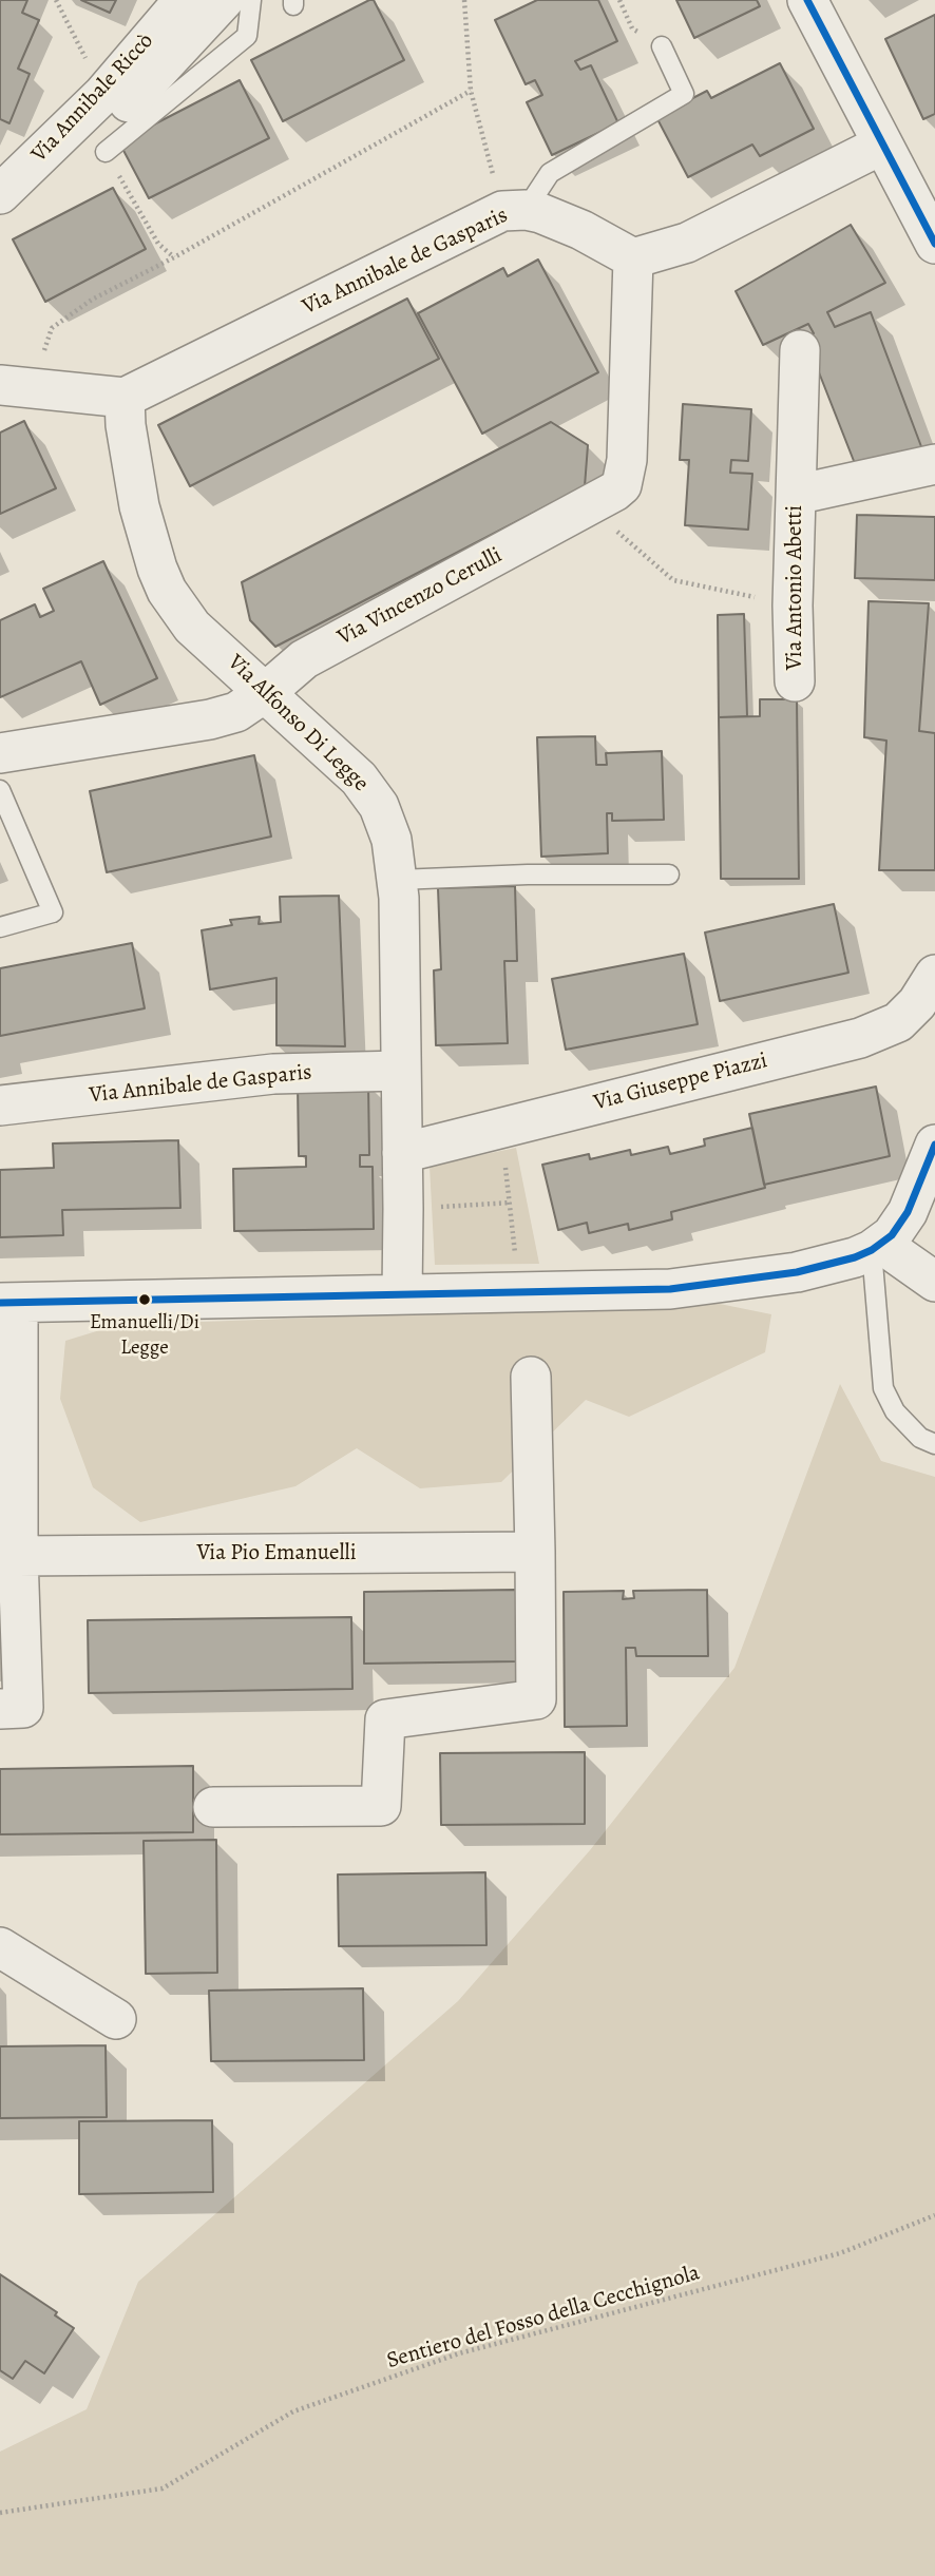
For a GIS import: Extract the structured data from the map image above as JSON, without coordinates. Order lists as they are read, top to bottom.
{
  "streets": {
    "street": [
      "Via Annibale Riccò",
      "Via Annibale de Gasparis",
      "Via Antonio Abetti",
      "Via Vincenzo Cerulli",
      "Via Alfonso Di Legge",
      "Via Giuseppe Piazzi",
      "Via Pio Emanuelli"
    ],
    "path": ["Sentiero del Fosso della Cecchignola"]
  },
  "crossings": [
    ["Via Annibale de Gasparis", "Via Vincenzo Cerulli"],
    ["Via Annibale de Gasparis", "Via Alfonso Di Legge"],
    ["Via Vincenzo Cerulli", "Via Alfonso Di Legge"],
    ["Via Alfonso Di Legge", "Via Giuseppe Piazzi"]
  ],
  "places": ["Emanuelli/Di Legge"]
}
